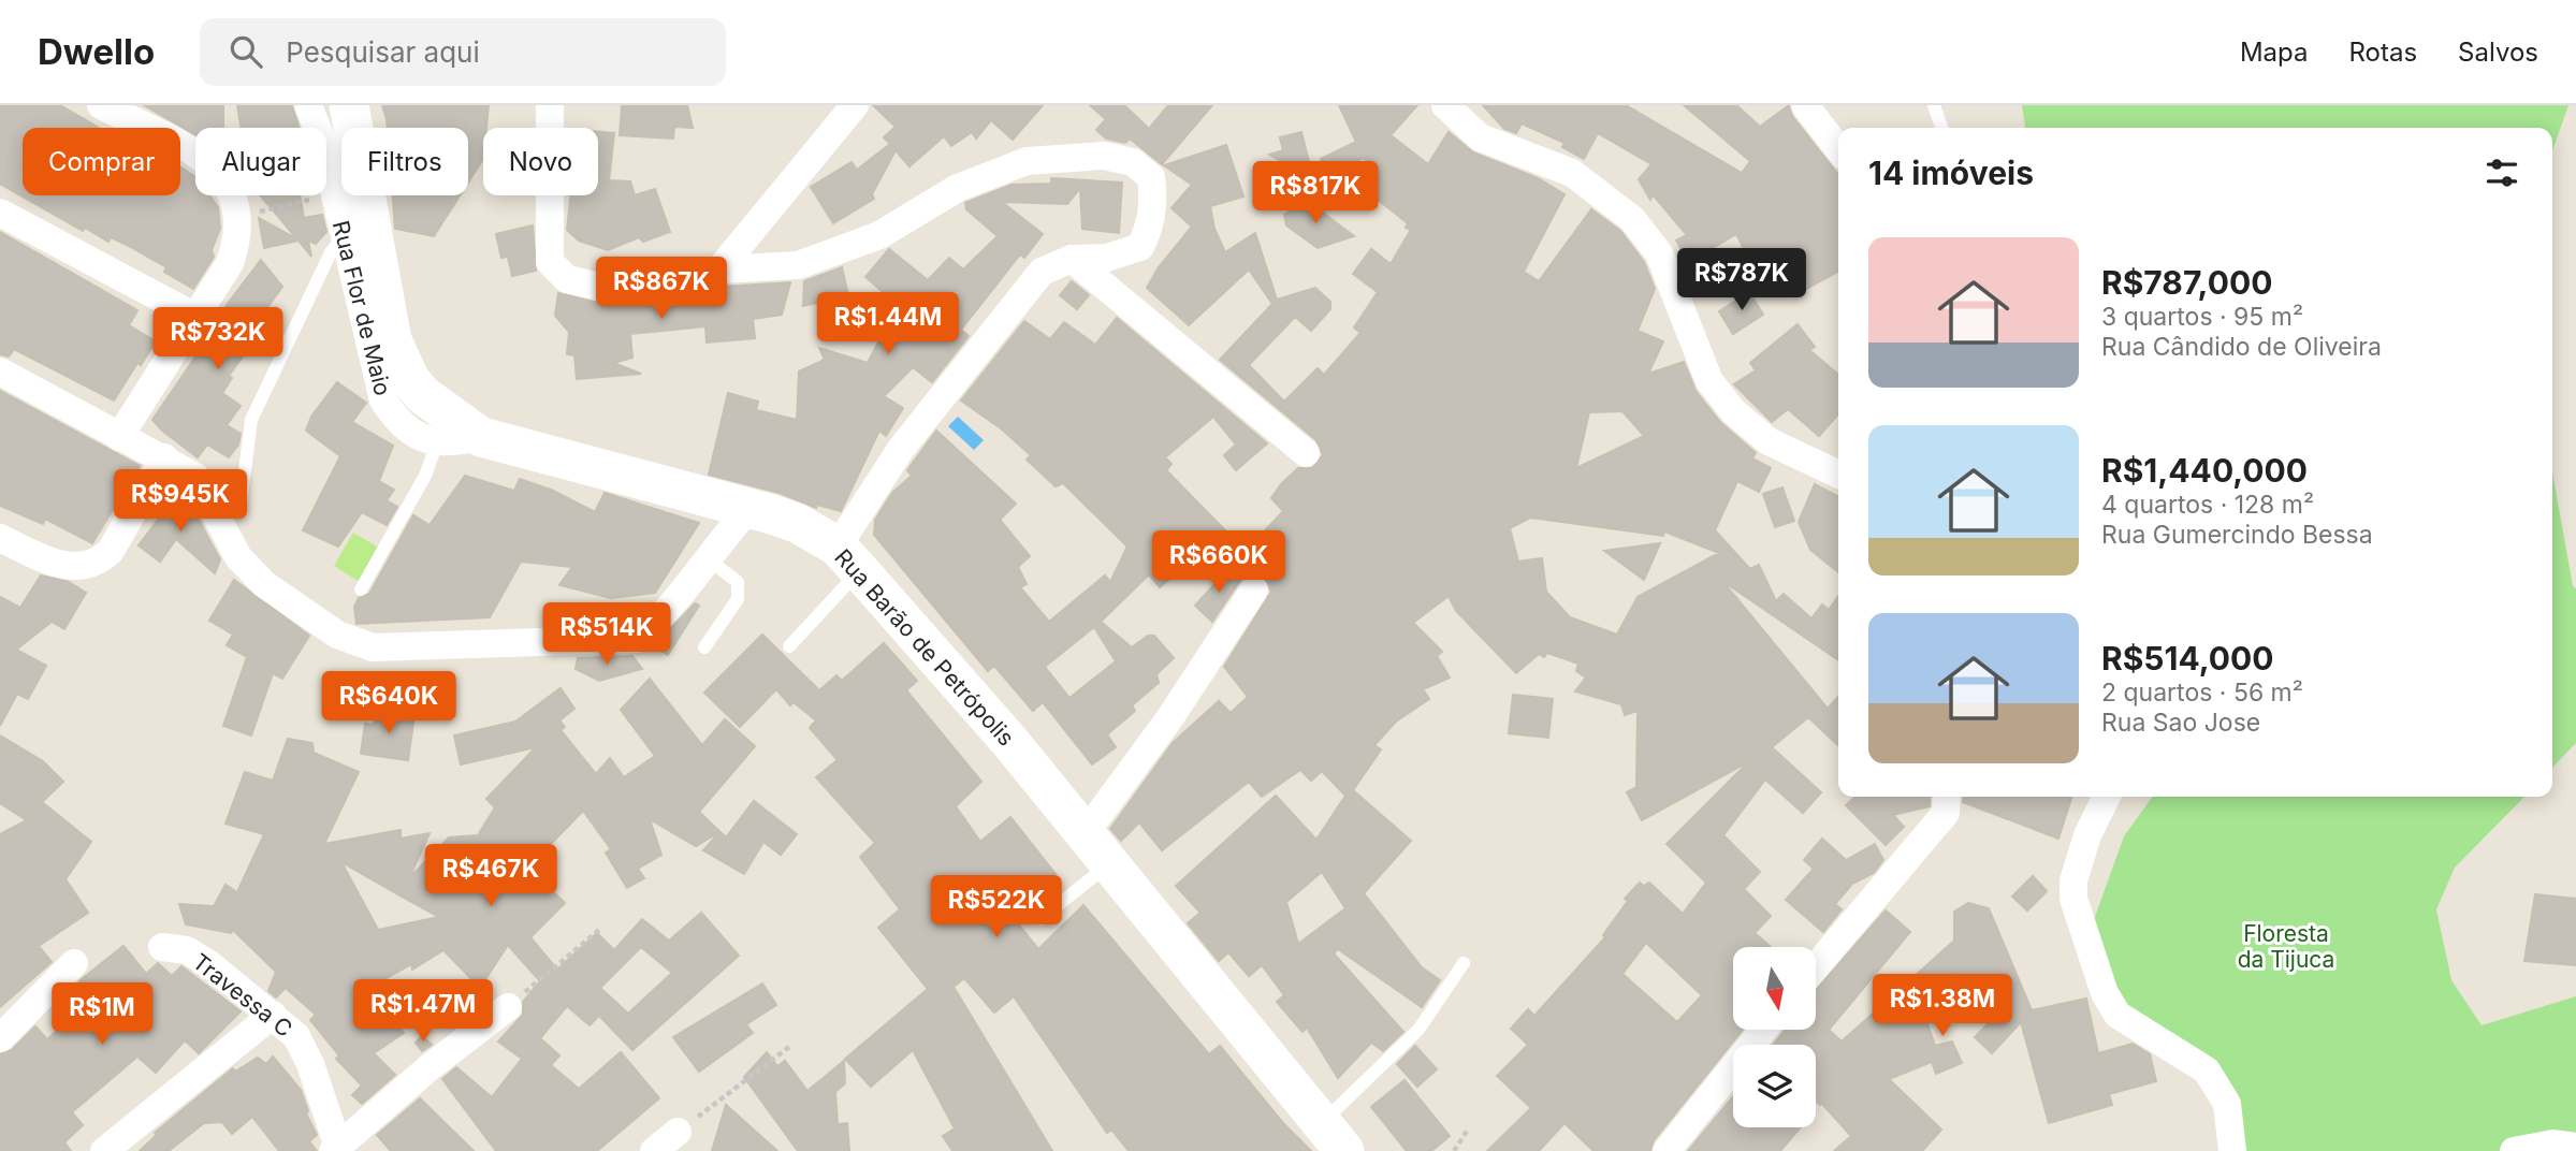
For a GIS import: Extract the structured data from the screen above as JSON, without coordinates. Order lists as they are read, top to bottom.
{
  "streets": {
    "street": ["Rua Flor de Maio", "Rua Barão de Petrópolis", "Travessa C"]
  },
  "parks": ["Floresta da Tijuca"],
  "north": "bottom",
  "page": {
    "header": "Dwello",
    "search": "Pesquisar aqui",
    "nav": ["Mapa", "Rotas", "Salvos"],
    "chip": [
      "Comprar",
      "Alugar",
      "Filtros",
      "Novo"
    ],
    "heading": "14 imóveis",
    "price": [
      "R$817K",
      "R$787K",
      "R$867K",
      "R$1.44M",
      "R$732K",
      "R$945K",
      "R$660K",
      "R$514K",
      "R$640K",
      "R$467K",
      "R$522K",
      "R$1.38M",
      "R$1.47M",
      "R$1M"
    ],
    "list": [
      {
        "name": "R$787,000",
        "note": "3 quartos · 95 m² · Rua Cândido de Oliveira"
      },
      {
        "name": "R$1,440,000",
        "note": "4 quartos · 128 m² · Rua Gumercindo Bessa"
      },
      {
        "name": "R$514,000",
        "note": "2 quartos · 56 m² · Rua Sao Jose"
      }
    ]
  }
}
